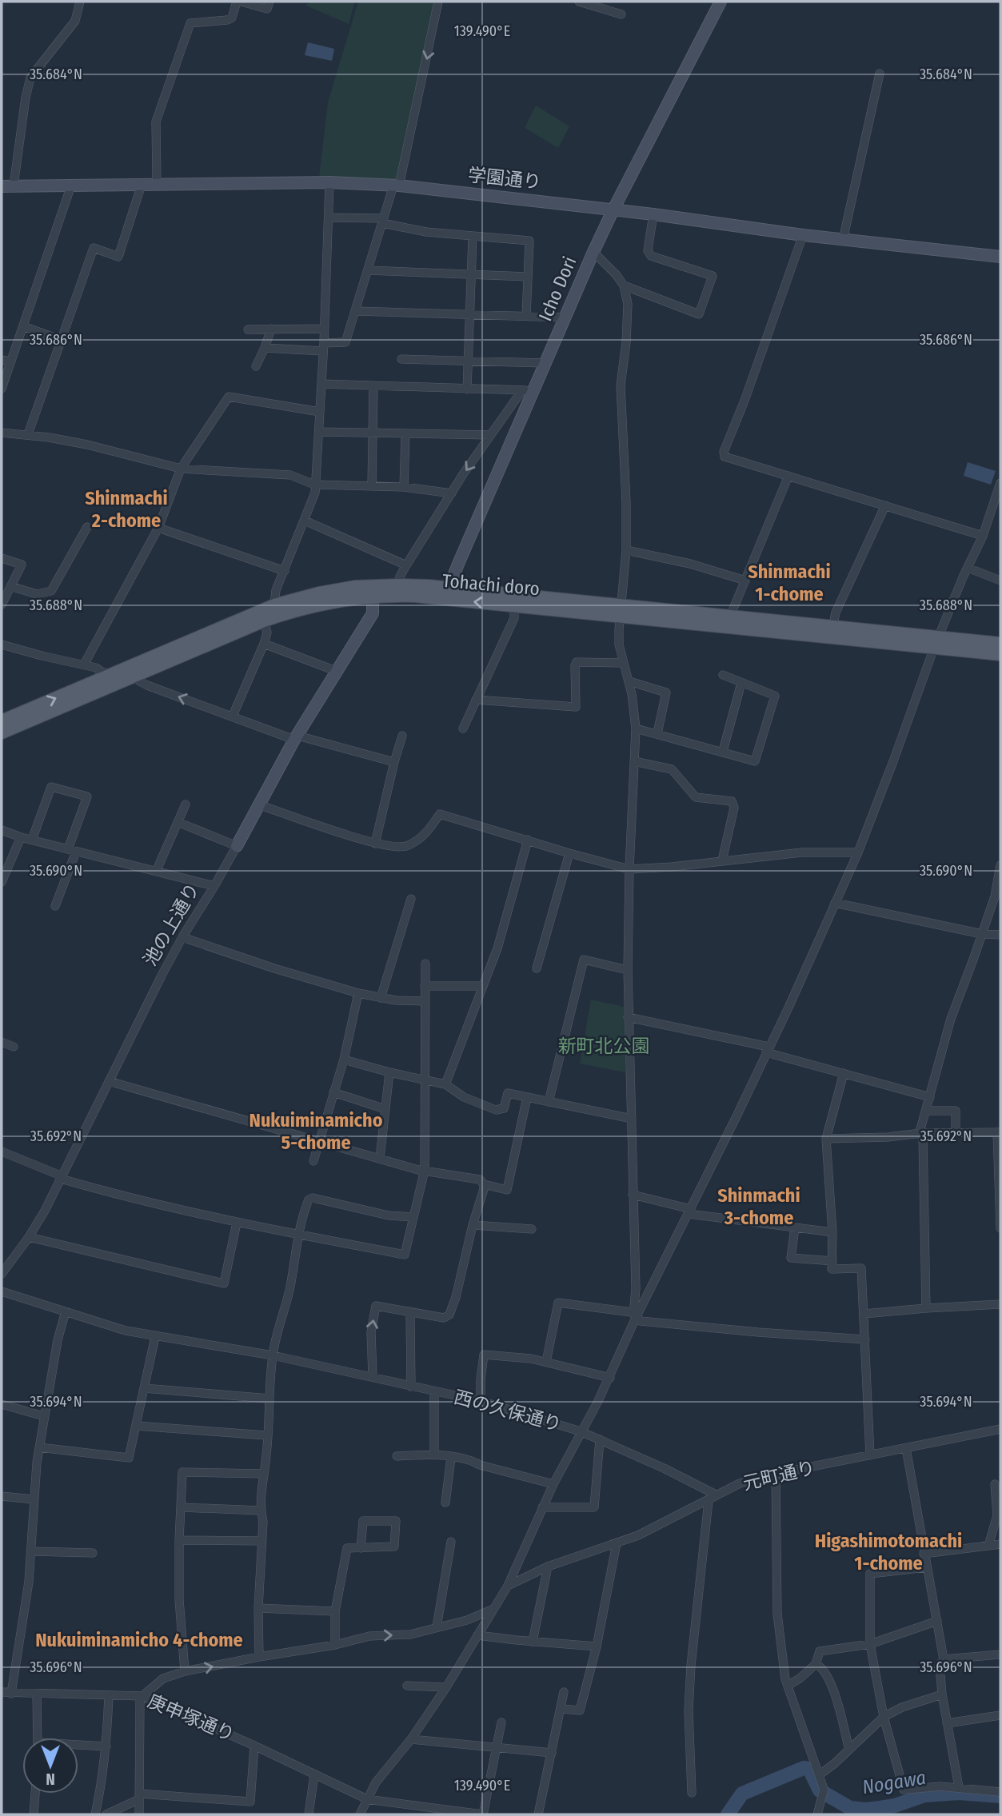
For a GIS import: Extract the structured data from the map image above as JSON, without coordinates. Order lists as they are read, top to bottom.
{
  "streets": {
    "main road": ["Tohachi doro"],
    "street": [
      "学園通り",
      "Icho Dori",
      "池の上通り",
      "西の久保通り",
      "元町通り",
      "庚申塚通り"
    ]
  },
  "crossings": [
    ["学園通り", "Icho Dori"],
    ["Icho Dori", "Tohachi doro"],
    ["Tohachi doro", "池の上通り"],
    ["西の久保通り", "元町通り"],
    ["西の久保通り", "庚申塚通り"]
  ],
  "districts": [
    "Shinmachi 2-chome",
    "Shinmachi 1-chome",
    "Nukuiminamicho 5-chome",
    "Shinmachi 3-chome",
    "Higashimotomachi 1-chome",
    "Nukuiminamicho 4-chome"
  ],
  "water": ["Nogawa"],
  "parks": ["新町北公園"],
  "north": "bottom",
  "coordinates": [
    "139.490°E",
    "35.684°N",
    "35.686°N",
    "35.688°N",
    "35.690°N",
    "35.692°N",
    "35.694°N",
    "35.696°N"
  ]
}
